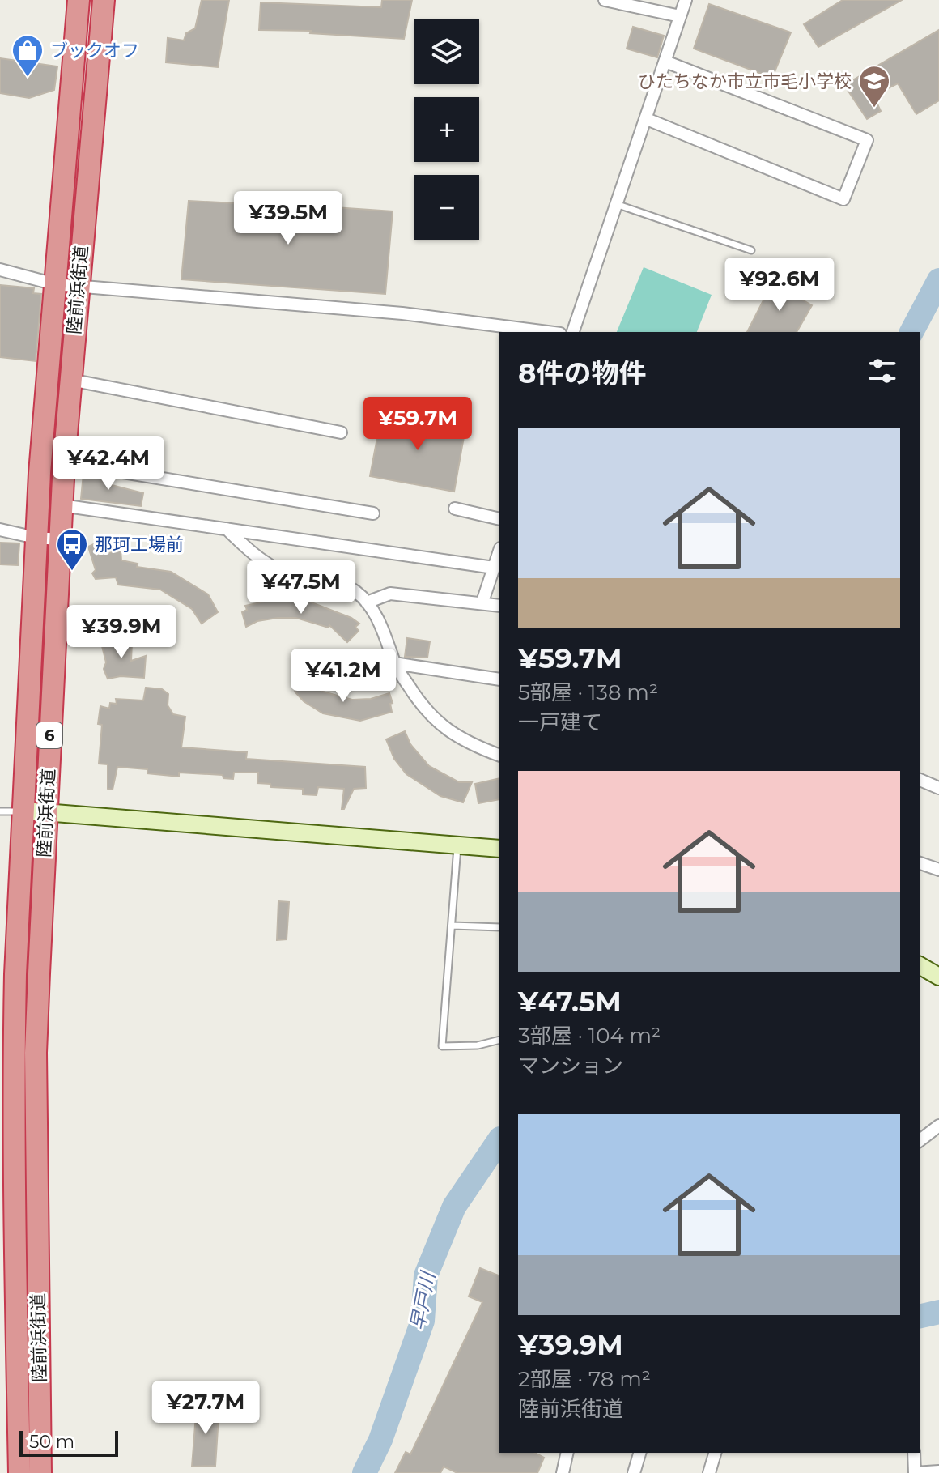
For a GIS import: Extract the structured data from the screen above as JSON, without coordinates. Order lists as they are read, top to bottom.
{
  "streets": {
    "highway": ["陸前浜街道", "6"]
  },
  "water": ["早戸川"],
  "places": {
    "shop": ["ブックオフ"],
    "school or university": ["ひたちなか市立市毛小学校"],
    "bus stop": ["那珂工場前"]
  },
  "scale_bar": "50 m",
  "page": {
    "map_buttons": ["+", "−"],
    "price": [
      "¥39.5M",
      "¥92.6M",
      "¥59.7M",
      "¥42.4M",
      "¥47.5M",
      "¥39.9M",
      "¥41.2M",
      "¥27.7M"
    ],
    "heading": "8件の物件",
    "list": [
      {
        "name": "¥59.7M",
        "note": "5部屋 · 138 m² · 一戸建て"
      },
      {
        "name": "¥47.5M",
        "note": "3部屋 · 104 m² · マンション"
      },
      {
        "name": "¥39.9M",
        "note": "2部屋 · 78 m² · 陸前浜街道"
      }
    ],
    "scale": "50 m"
  }
}
